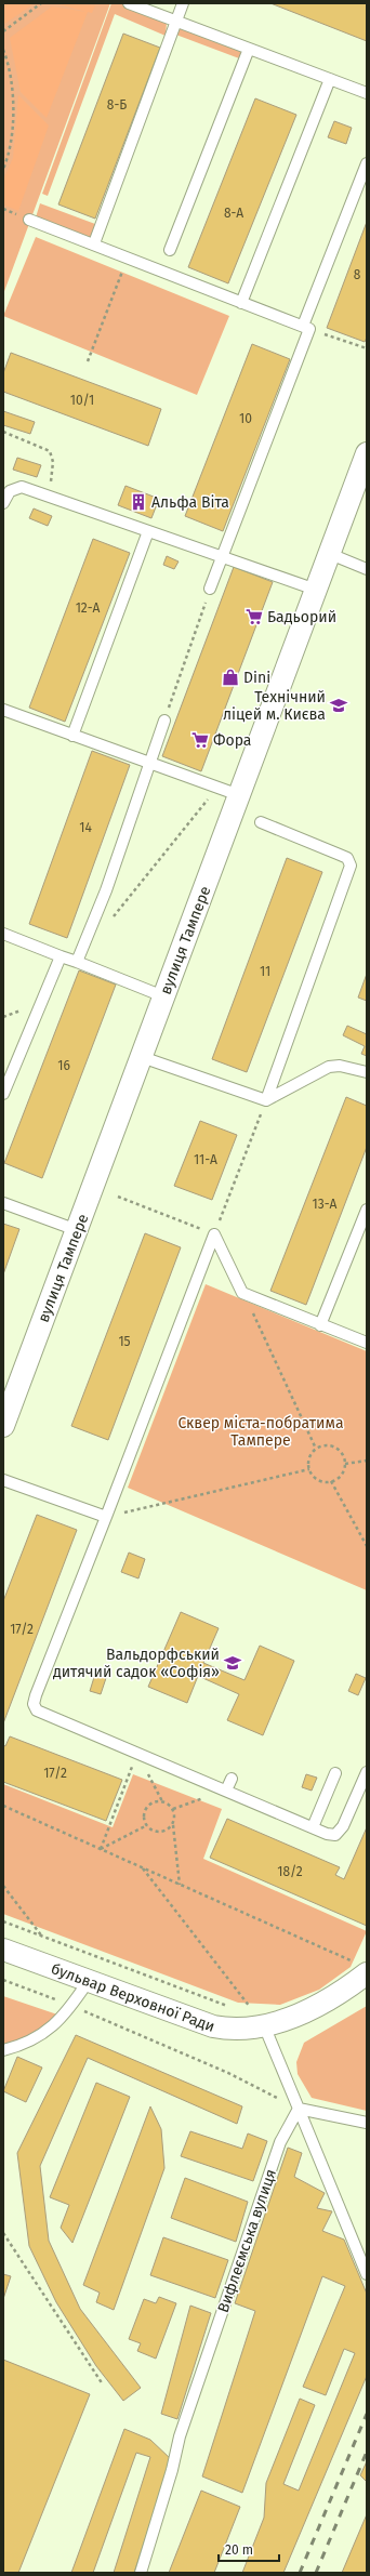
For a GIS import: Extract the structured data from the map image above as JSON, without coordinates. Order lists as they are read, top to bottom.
{
  "streets": {
    "street": ["вулиця Тампере", "бульвар Верховної Ради"],
    "lane": ["Вифлеємська вулиця"]
  },
  "parks": ["Сквер міста-побратима Тампере"],
  "places": {
    "building": ["Альфа Віта"],
    "supermarket": ["Бадьорий", "Фора"],
    "shop": ["Dini"],
    "school or university": ["Технічний ліцей м. Києва", "Вальдорфський дитячий садок «Софія»"]
  },
  "house_numbers": [
    "8-Б",
    "8-А",
    "8",
    "10/1",
    "10",
    "12-А",
    "14",
    "11",
    "16",
    "11-А",
    "13-А",
    "15",
    "17/2",
    "17/2",
    "18/2"
  ],
  "scale_bar": "20 m"
}
